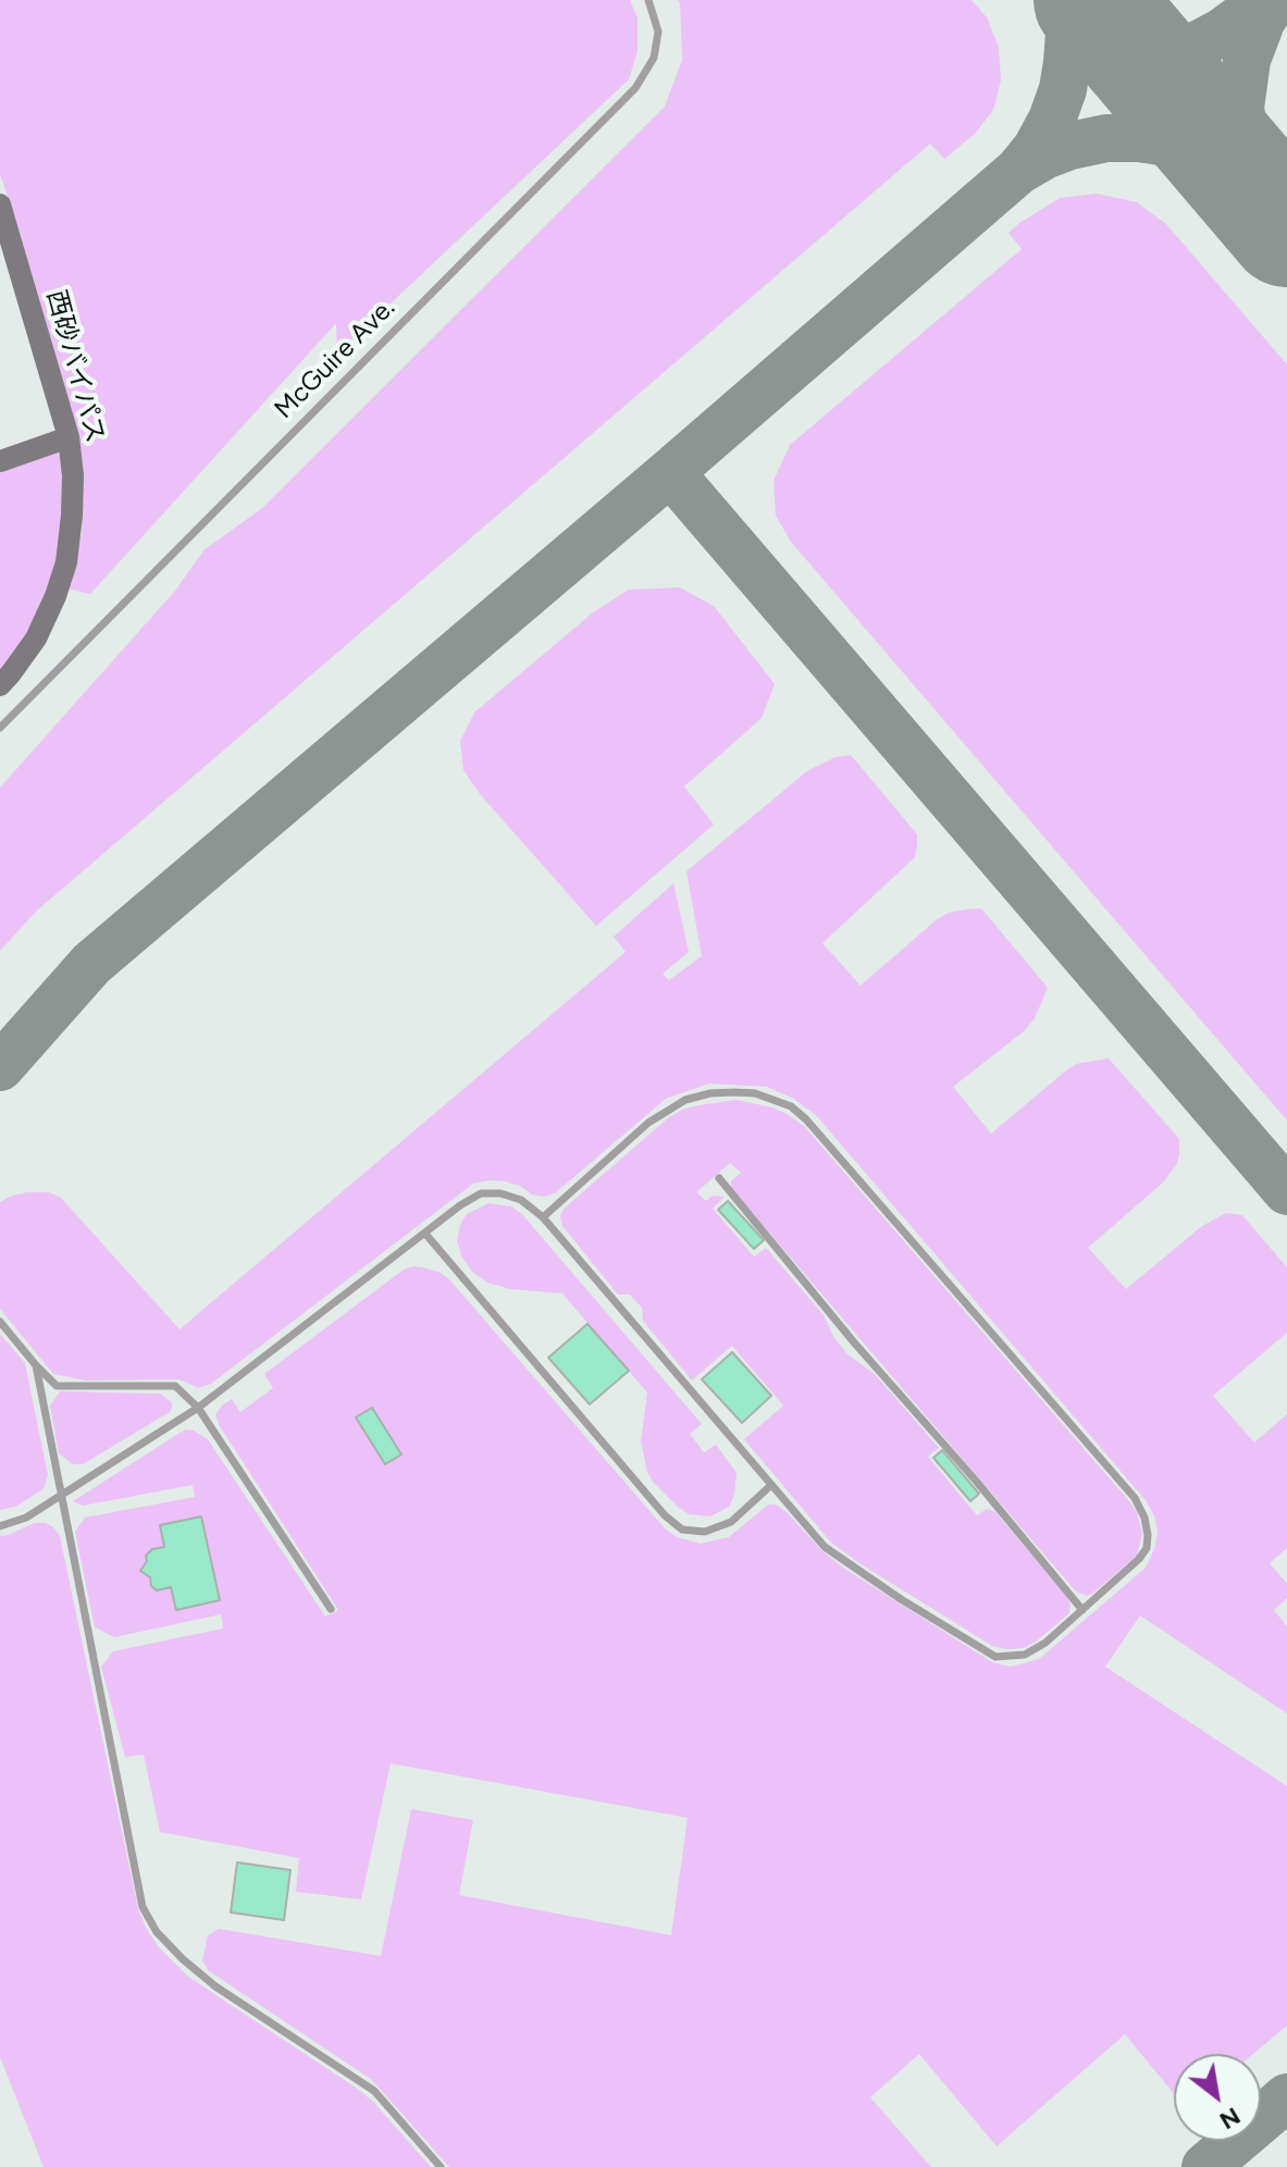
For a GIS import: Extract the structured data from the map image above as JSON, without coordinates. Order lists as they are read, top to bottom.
{
  "streets": {
    "street": ["西砂バイパス"],
    "lane": ["McGuire Ave."]
  },
  "north": "bottom right"
}
